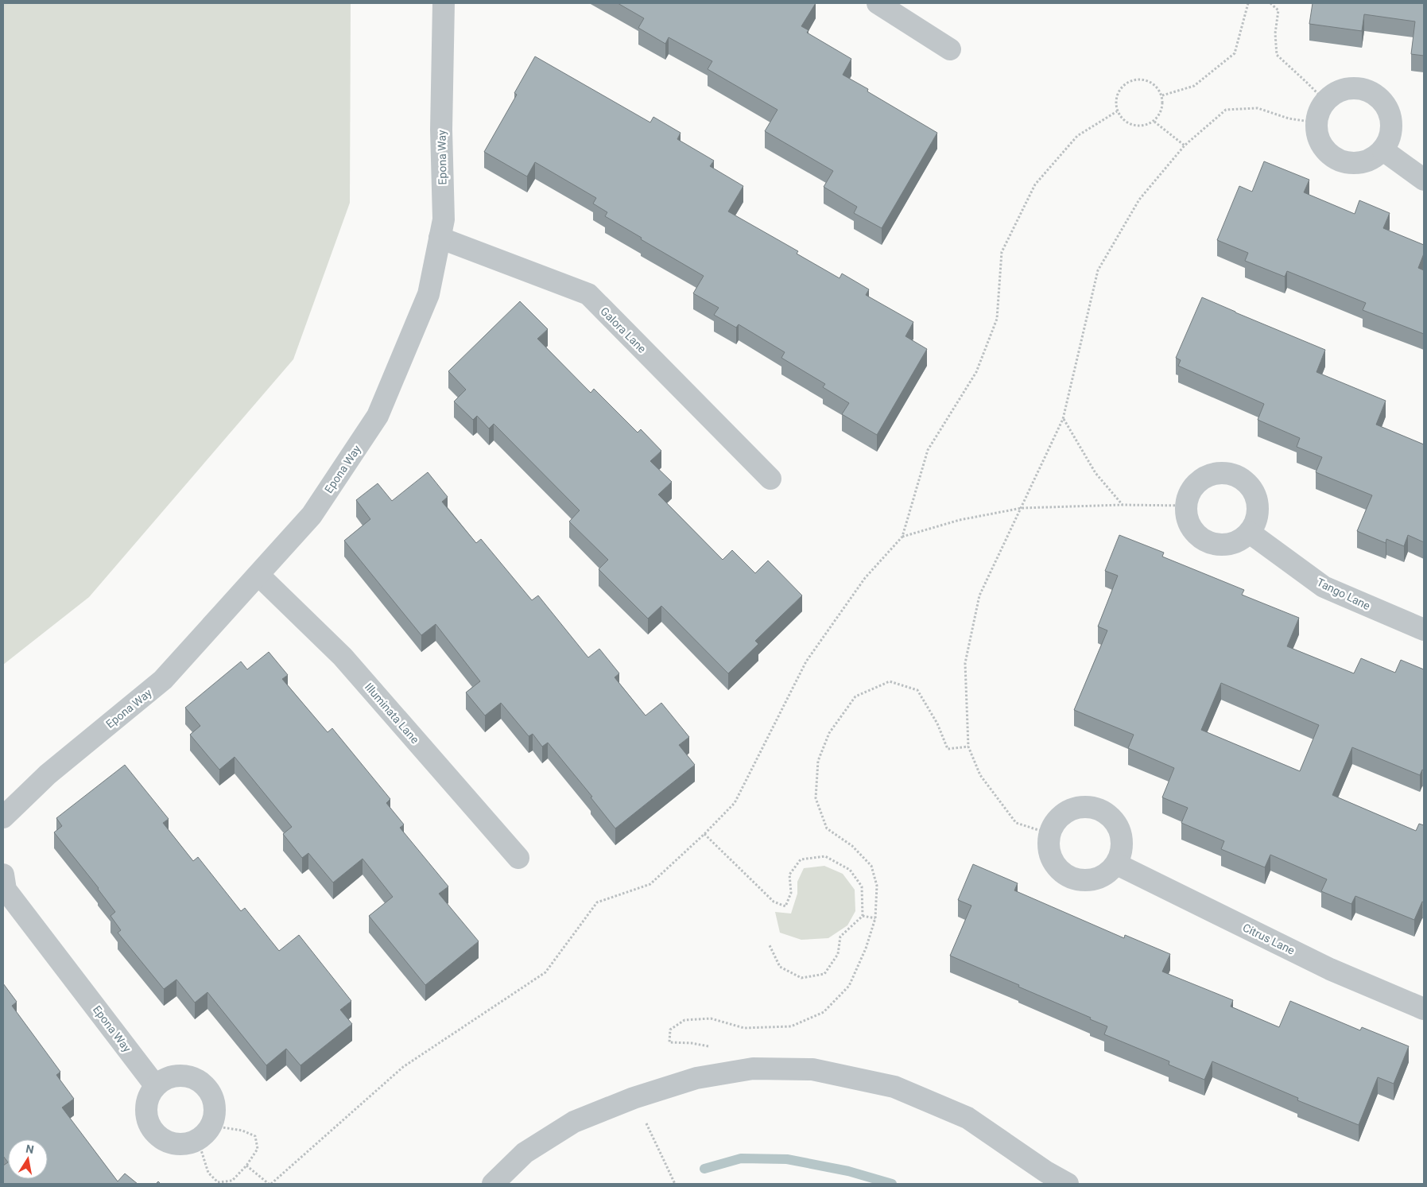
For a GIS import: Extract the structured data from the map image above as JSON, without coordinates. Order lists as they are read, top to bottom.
{
  "streets": {
    "street": [
      "Epona Way",
      "Galora Lane",
      "Tango Lane",
      "Illuminata Lane",
      "Citrus Lane"
    ]
  },
  "crossings": [
    ["Epona Way", "Galora Lane"],
    ["Epona Way", "Illuminata Lane"]
  ],
  "north": "top"
}
